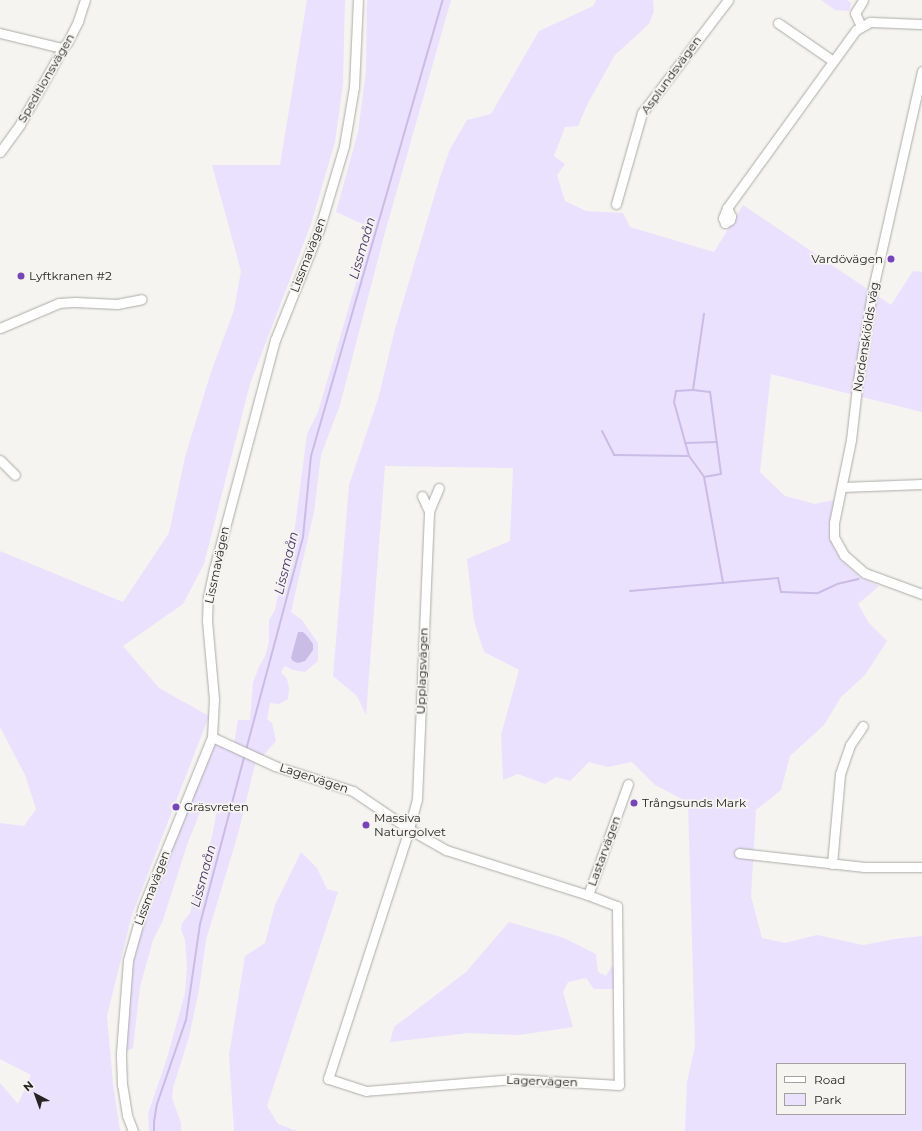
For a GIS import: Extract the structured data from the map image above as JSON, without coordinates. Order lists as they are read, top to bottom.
{
  "streets": {
    "street": [
      "Asplundsvägen",
      "Speditionsvägen",
      "Lissmavägen",
      "Nordenskiölds väg",
      "Upplagsvägen",
      "Lagervägen",
      "Lastarvägen"
    ]
  },
  "crossings": [
    ["Lissmavägen", "Lagervägen"],
    ["Upplagsvägen", "Lagervägen"],
    ["Lagervägen", "Lastarvägen"]
  ],
  "water": ["Lissmaån"],
  "places": [
    "Vardövägen",
    "Lyftkranen #2",
    "Trångsunds Mark",
    "Gräsvreten",
    "Massiva Naturgolvet"
  ],
  "legend": ["Road", "Park"],
  "north": "top left"
}
